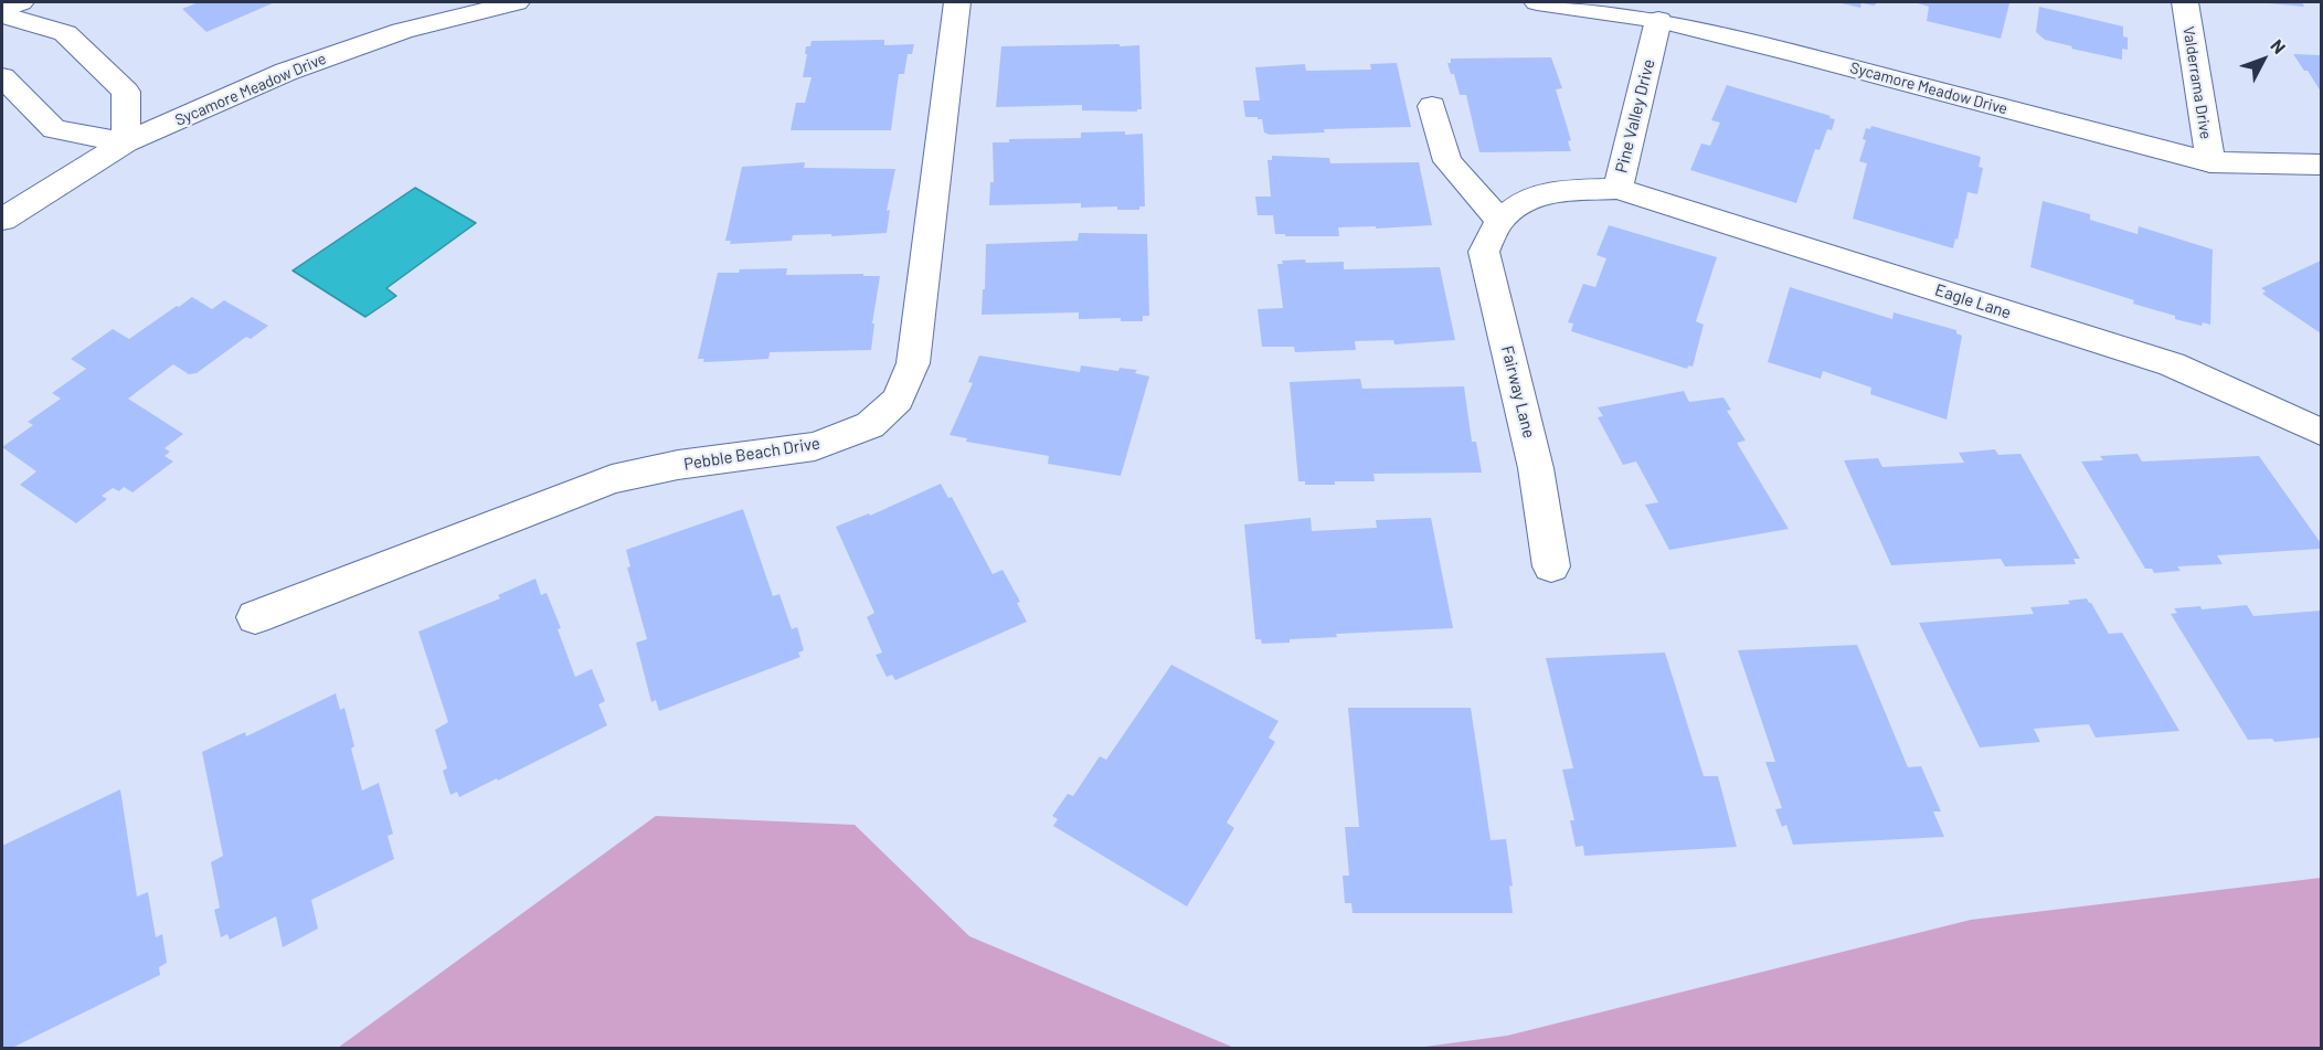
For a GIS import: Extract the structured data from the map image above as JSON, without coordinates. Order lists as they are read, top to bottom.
{
  "streets": {
    "street": [
      "Valderrama Drive",
      "Sycamore Meadow Drive",
      "Pine Valley Drive",
      "Eagle Lane",
      "Fairway Lane",
      "Pebble Beach Drive"
    ]
  },
  "crossings": [
    ["Valderrama Drive", "Sycamore Meadow Drive"],
    ["Sycamore Meadow Drive", "Pine Valley Drive"],
    ["Pine Valley Drive", "Eagle Lane"],
    ["Pine Valley Drive", "Fairway Lane"]
  ],
  "north": "top right"
}
